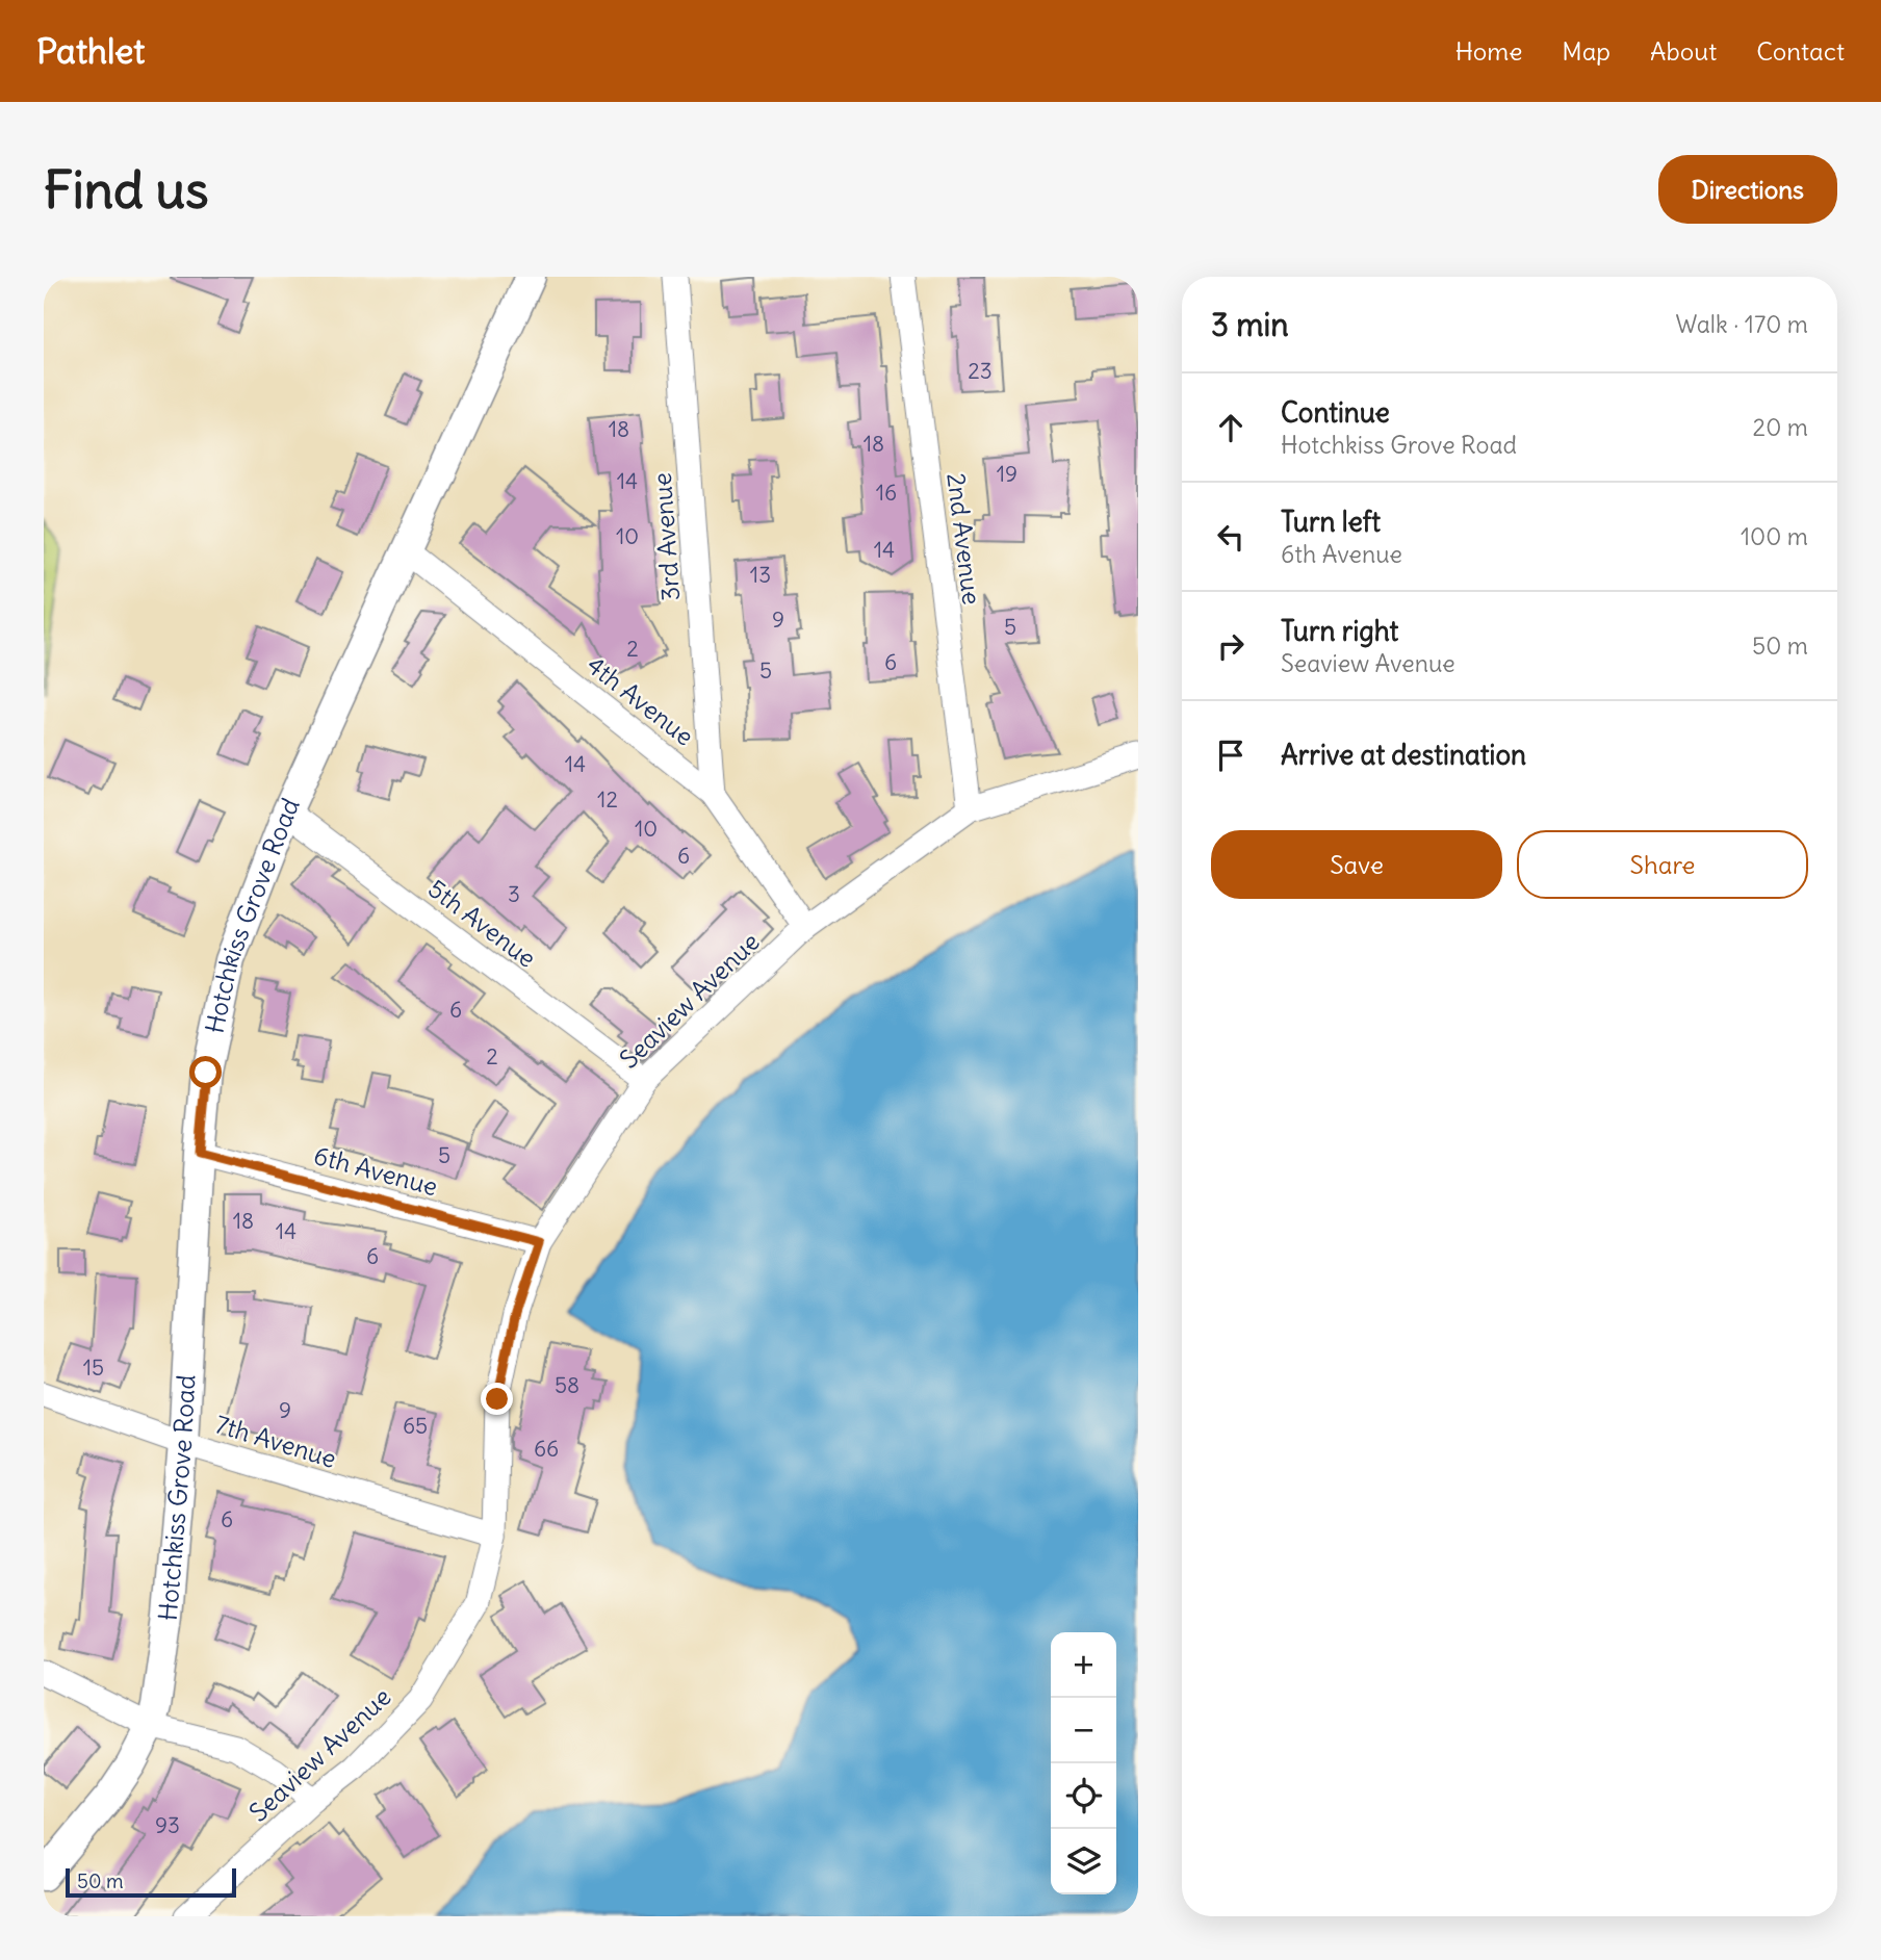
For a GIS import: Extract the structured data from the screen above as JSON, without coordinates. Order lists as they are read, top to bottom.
{
  "streets": {
    "main road": ["Hotchkiss Grove Road"],
    "street": [
      "3rd Avenue",
      "2nd Avenue",
      "4th Avenue",
      "5th Avenue",
      "Seaview Avenue",
      "6th Avenue",
      "7th Avenue"
    ]
  },
  "crossings": [
    ["3rd Avenue", "4th Avenue"],
    ["2nd Avenue", "Seaview Avenue"],
    ["4th Avenue", "Hotchkiss Grove Road"],
    ["4th Avenue", "Seaview Avenue"],
    ["Hotchkiss Grove Road", "5th Avenue"],
    ["Hotchkiss Grove Road", "6th Avenue"],
    ["Hotchkiss Grove Road", "7th Avenue"],
    ["5th Avenue", "Seaview Avenue"],
    ["Seaview Avenue", "6th Avenue"],
    ["Seaview Avenue", "7th Avenue"]
  ],
  "house_numbers": [
    "23",
    "18",
    "18",
    "19",
    "14",
    "16",
    "10",
    "14",
    "13",
    "9",
    "5",
    "2",
    "6",
    "5",
    "14",
    "12",
    "10",
    "6",
    "3",
    "6",
    "2",
    "5",
    "18",
    "14",
    "6",
    "15",
    "58",
    "9",
    "65",
    "66",
    "6",
    "93"
  ],
  "scale_bar": "50 m",
  "page": {
    "header": "Pathlet",
    "nav": [
      "Home",
      "Map",
      "About",
      "Contact"
    ],
    "buttons": [
      "Directions",
      ["Save", "Share"]
    ],
    "title": "Find us",
    "heading": ["3 min", "Walk · 170 m"],
    "list": [
      ["Continue", "Hotchkiss Grove Road", "20 m"],
      ["Turn left", "6th Avenue", "100 m"],
      ["Turn right", "Seaview Avenue", "50 m"],
      "Arrive at destination"
    ],
    "map_buttons": ["+", "−"],
    "scale": "50 m"
  }
}
